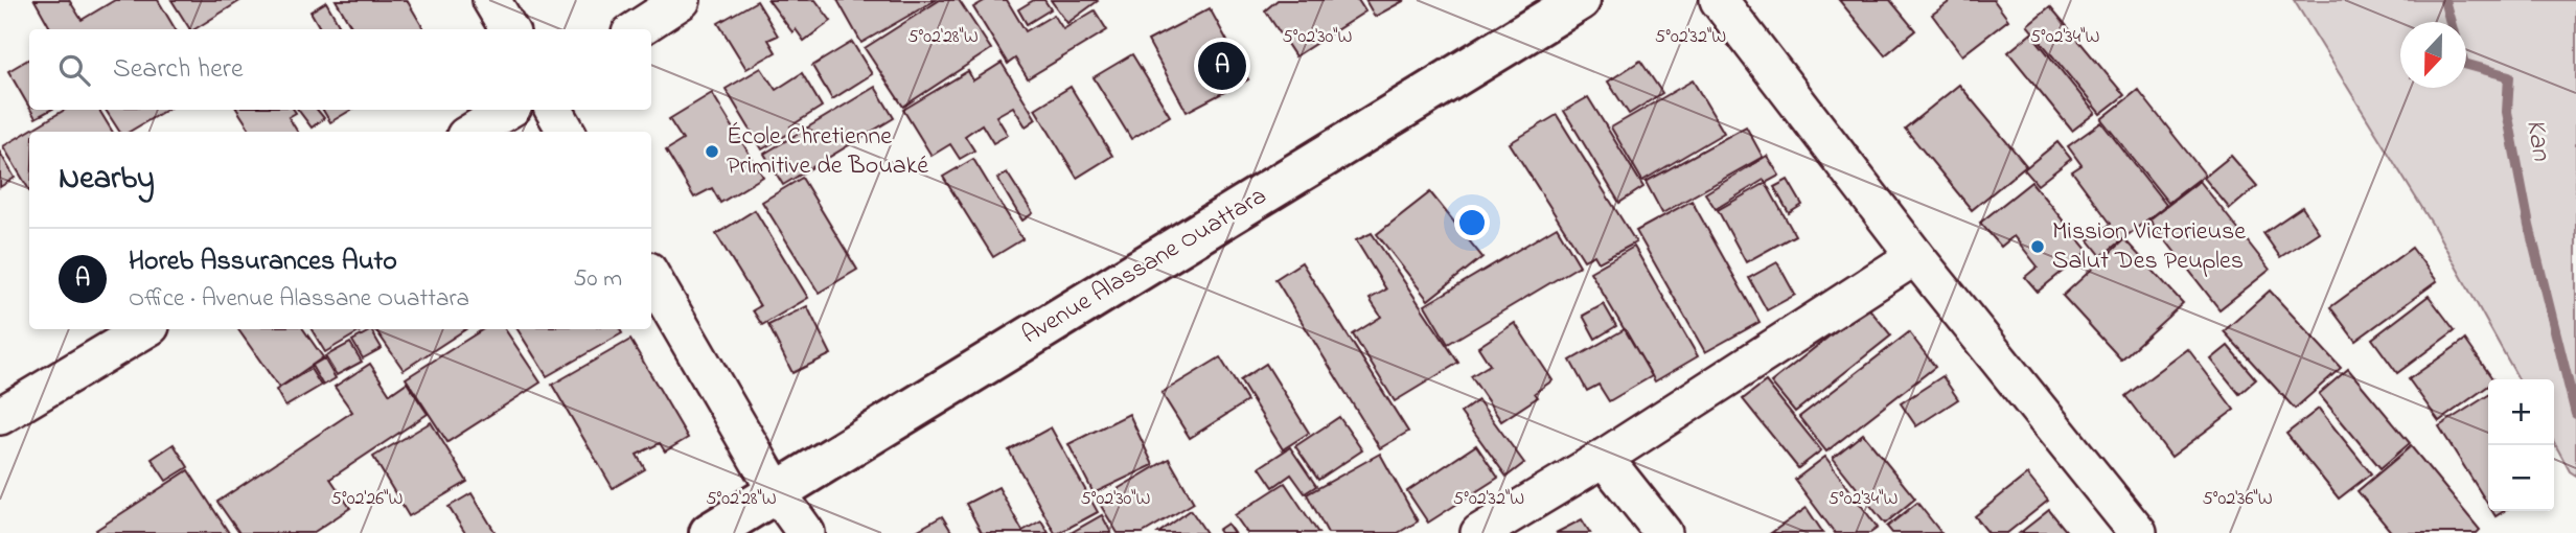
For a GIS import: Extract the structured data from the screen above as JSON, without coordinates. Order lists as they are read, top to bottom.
{
  "streets": {
    "street": ["Avenue Alassane Ouattara"]
  },
  "water": ["Kan"],
  "places": ["École Chretienne Primitive de Bouaké", "Mission Victorieuse Salut Des Peuples"],
  "north": "bottom",
  "page": {
    "search": "Search here",
    "pins": "A",
    "heading": "Nearby",
    "list": [
      {
        "mark": "A",
        "name": "Horeb Assurances Auto",
        "note": "Office · Avenue Alassane Ouattara",
        "value": "50 m"
      }
    ],
    "map_buttons": ["+", "−"]
  },
  "coordinates": [
    "5°02'28\"W",
    "5°02'30\"W",
    "5°02'32\"W",
    "5°02'34\"W",
    "5°02'26\"W",
    "5°02'36\"W"
  ]
}
